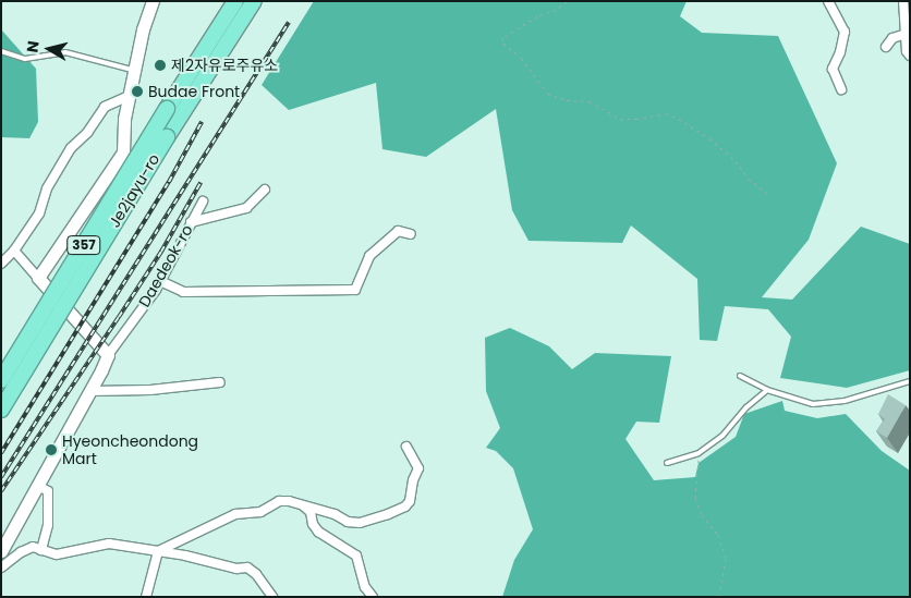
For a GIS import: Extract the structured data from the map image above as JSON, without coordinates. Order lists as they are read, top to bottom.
{
  "streets": {
    "highway": ["Je2jayu-ro", "357"],
    "street": ["Daedeok-ro"]
  },
  "places": ["제2자유로주유소", "Budae Front", "Hyeoncheondong Mart"],
  "north": "left"
}
